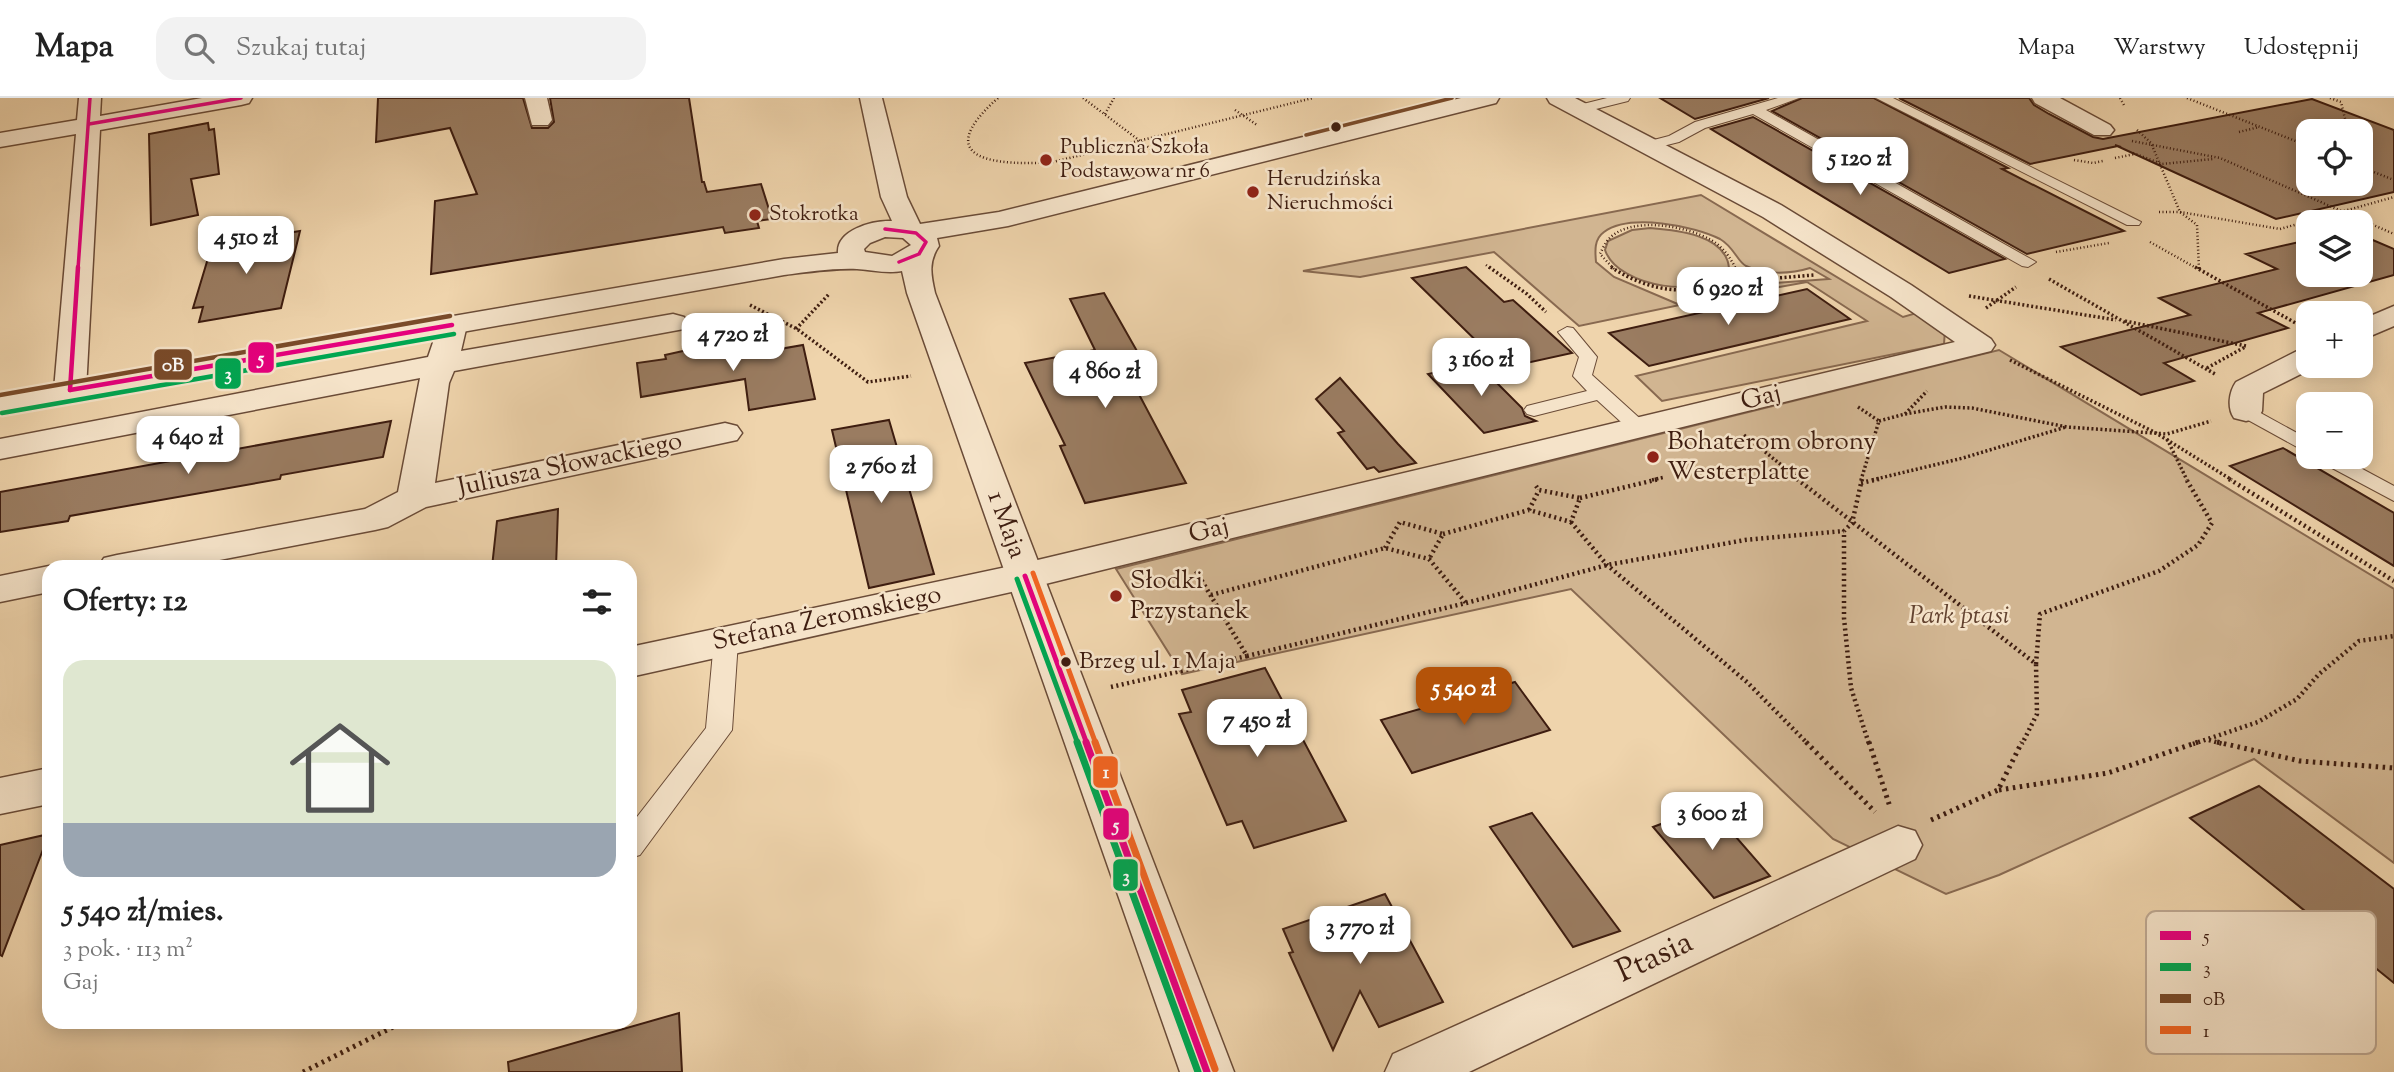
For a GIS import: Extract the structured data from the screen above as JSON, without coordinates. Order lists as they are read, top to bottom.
{
  "streets": {
    "street": [
      "Gaj",
      "Juliusza Słowackiego",
      "1 Maja",
      "Stefana Żeromskiego",
      "Ptasia"
    ]
  },
  "crossings": [
    ["Gaj", "1 Maja"],
    ["Gaj", "Stefana Żeromskiego"],
    ["1 Maja", "Stefana Żeromskiego"]
  ],
  "parks": ["Park ptasi"],
  "places": [
    "Publiczna Szkoła Podstawowa nr 6",
    "Herudzińska Nieruchmości",
    "Stokrotka",
    "Bohaterom obrony Westerplatte",
    "Słodki Przystanek",
    "Brzeg ul. 1 Maja"
  ],
  "lines": [
    "transit line 5",
    "transit line 0B",
    "transit line 3",
    "transit line 1"
  ],
  "legend": [
    "5",
    "3",
    "0B",
    "1"
  ],
  "page": {
    "header": "Mapa",
    "search": "Szukaj tutaj",
    "nav": ["Mapa", "Warstwy", "Udostępnij"],
    "map_buttons": ["+", "−"],
    "price": [
      "5 120 zł",
      "4 510 zł",
      "6 920 zł",
      "4 720 zł",
      "3 160 zł",
      "4 860 zł",
      "4 640 zł",
      "2 760 zł",
      "5 540 zł",
      "7 450 zł",
      "3 600 zł",
      "3 770 zł"
    ],
    "heading": "Oferty: 12",
    "list": [
      {
        "name": "5 540 zł/mies.",
        "note": "3 pok. · 113 m² · Gaj"
      }
    ]
  }
}
